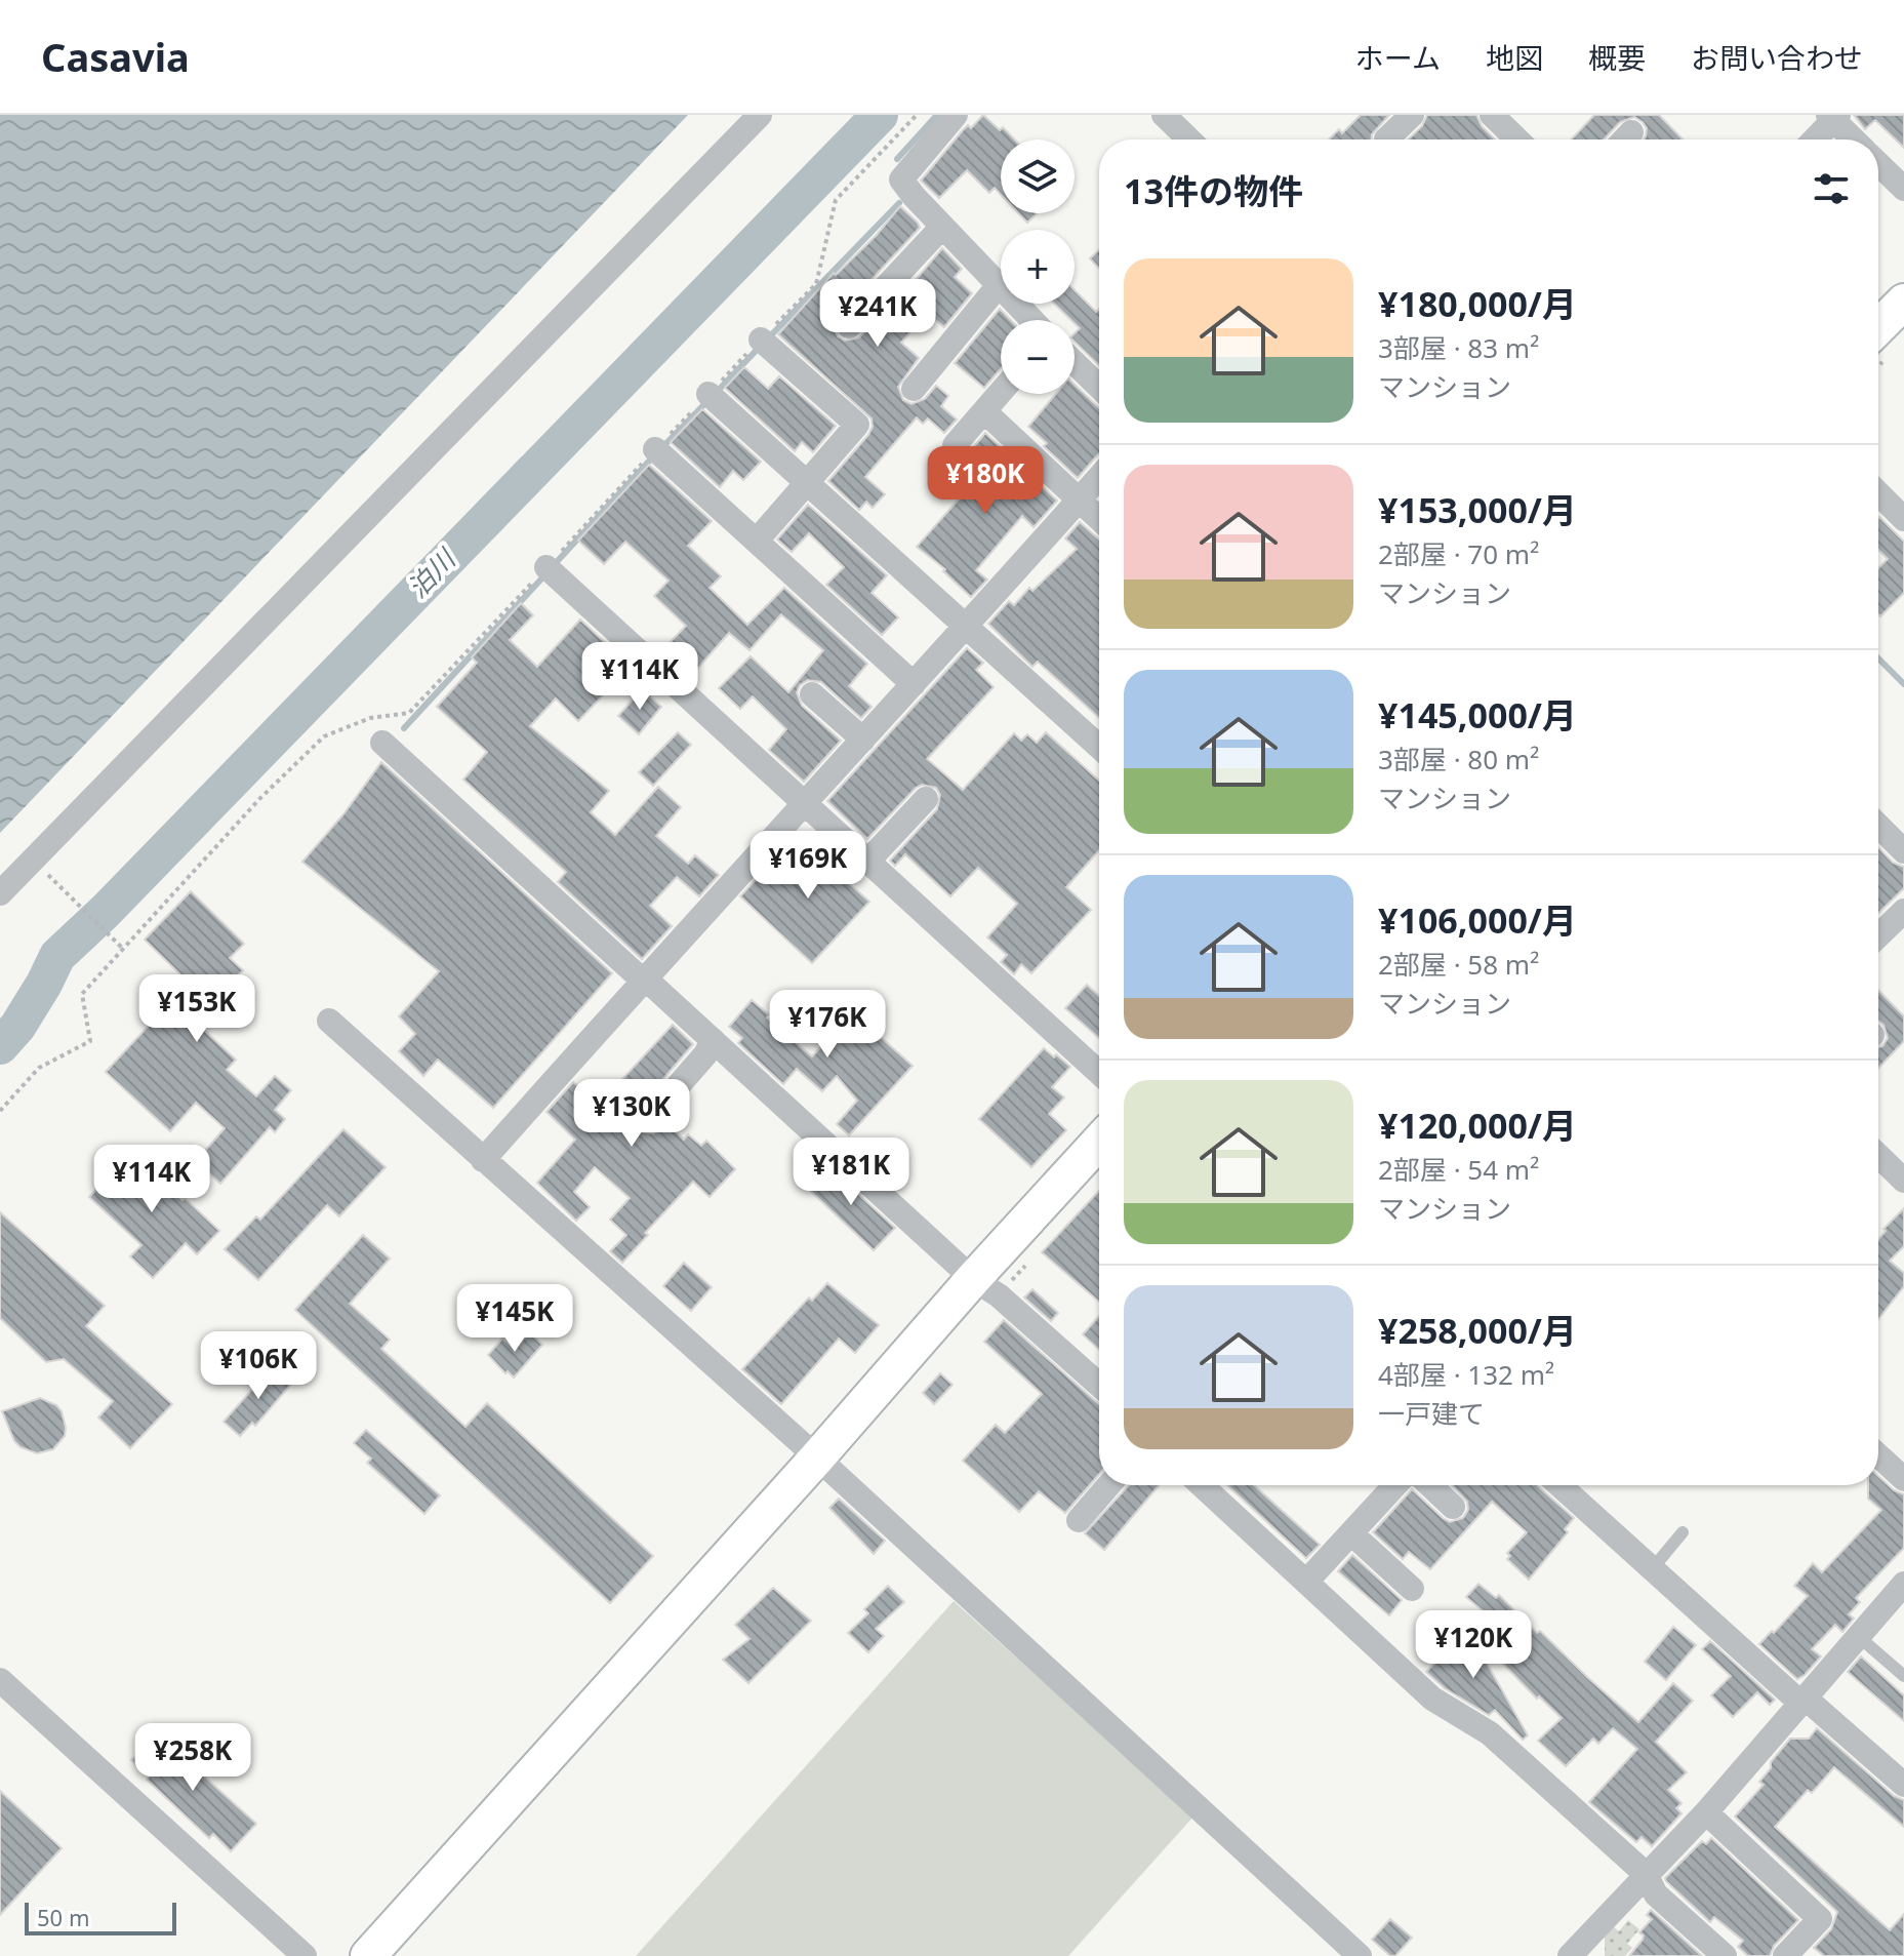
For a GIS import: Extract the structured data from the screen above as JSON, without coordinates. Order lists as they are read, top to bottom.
{
  "water": ["泊川"],
  "scale_bar": "50 m",
  "page": {
    "header": "Casavia",
    "nav": [
      "ホーム",
      "地図",
      "概要",
      "お問い合わせ"
    ],
    "map_buttons": ["+", "−"],
    "heading": "13件の物件",
    "list": [
      {
        "name": "¥180,000/月",
        "note": "3部屋 · 83 m² · マンション"
      },
      {
        "name": "¥153,000/月",
        "note": "2部屋 · 70 m² · マンション"
      },
      {
        "name": "¥145,000/月",
        "note": "3部屋 · 80 m² · マンション"
      },
      {
        "name": "¥106,000/月",
        "note": "2部屋 · 58 m² · マンション"
      },
      {
        "name": "¥120,000/月",
        "note": "2部屋 · 54 m² · マンション"
      },
      {
        "name": "¥258,000/月",
        "note": "4部屋 · 132 m² · 一戸建て"
      }
    ],
    "price": [
      "¥241K",
      "¥180K",
      "¥114K",
      "¥169K",
      "¥153K",
      "¥176K",
      "¥130K",
      "¥181K",
      "¥114K",
      "¥145K",
      "¥106K",
      "¥120K",
      "¥258K"
    ],
    "scale": "50 m"
  }
}
